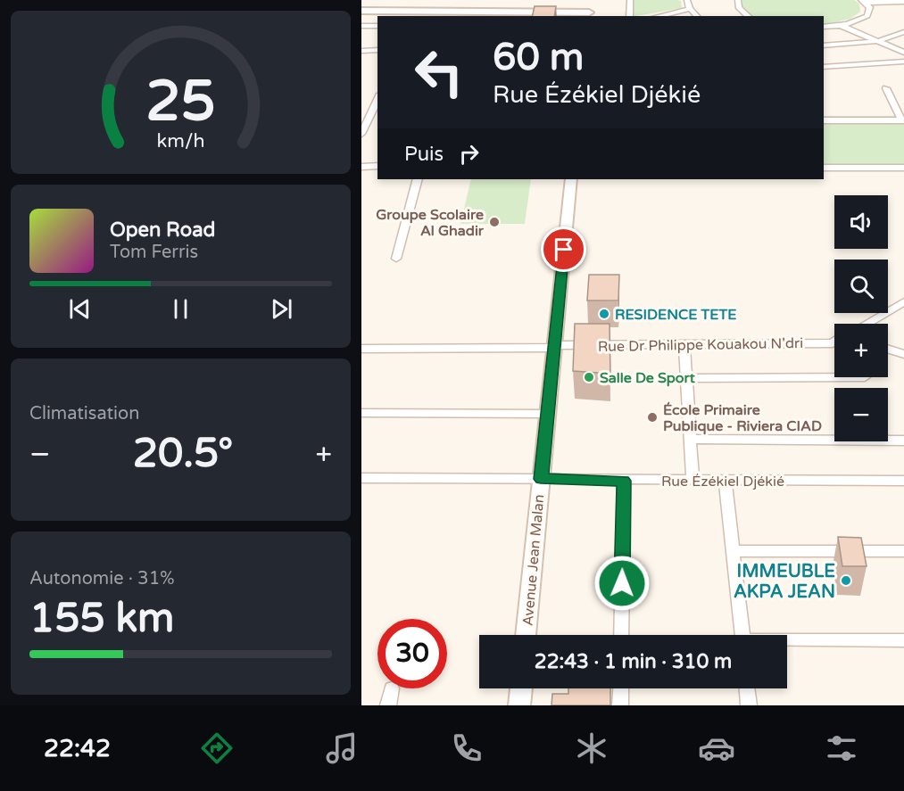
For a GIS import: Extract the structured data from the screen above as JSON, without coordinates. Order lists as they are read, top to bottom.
{
  "streets": {
    "main road": ["Avenue Jean Malan"],
    "street": ["Rue Dr Philippe Kouakou N'dri", "Rue Ézékiel Djékié"]
  },
  "crossings": [
    ["Rue Dr Philippe Kouakou N'dri", "Avenue Jean Malan"],
    ["Rue Ézékiel Djékié", "Avenue Jean Malan"]
  ],
  "places": [
    "Groupe Scolaire Al Ghadir",
    "RESIDENCE TETE",
    "Salle De Sport",
    "École Primaire Publique - Riviera CIAD",
    "IMMEUBLE AKPA JEAN"
  ],
  "page": {
    "turn": ["60 m", "Rue Ézékiel Djékié"],
    "then": "Puis",
    "map_buttons": ["+", "−"],
    "song": ["Open Road", "Tom Ferris"],
    "tile": [
      "Climatisation",
      ["Autonomie · 31%", "155 km"]
    ],
    "heat": ["−", "20.5°", "+"],
    "limit": "30",
    "trip": "22:43 · 1 min · 310 m",
    "tabs": "22:42",
    "gauge": ["25", "km/h"]
  }
}
